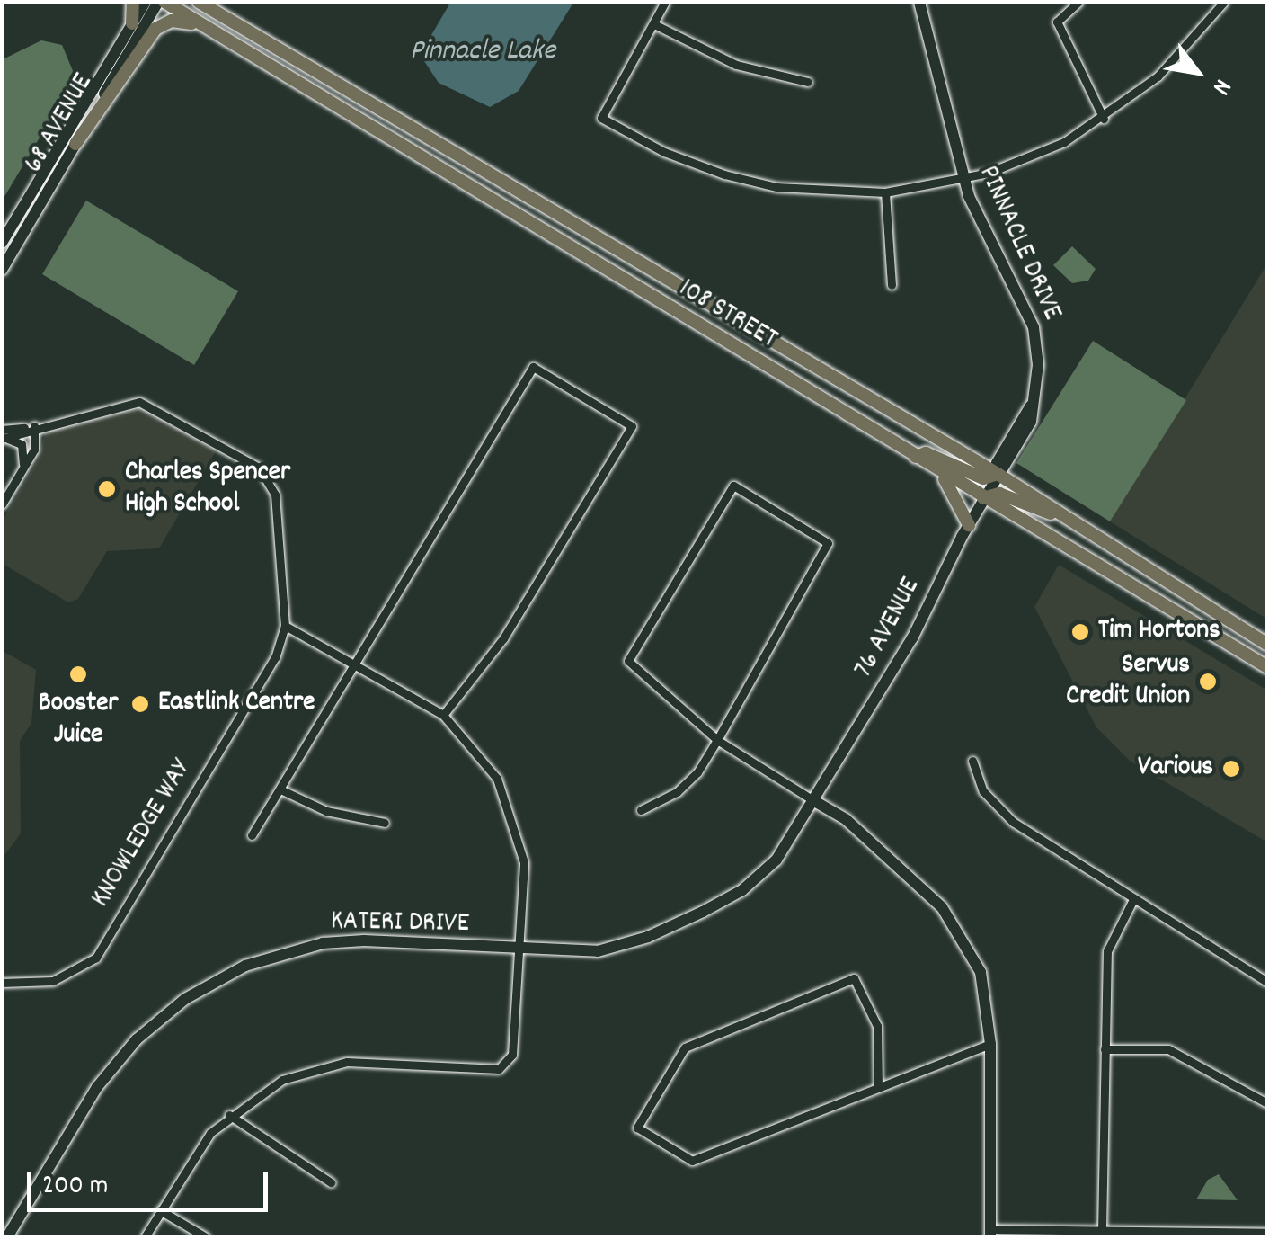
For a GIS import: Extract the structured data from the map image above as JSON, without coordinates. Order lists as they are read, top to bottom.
{
  "streets": {
    "main road": ["108 STREET"],
    "street": [
      "68 AVENUE",
      "PINNACLE DRIVE",
      "76 AVENUE",
      "KNOWLEDGE WAY",
      "KATERI DRIVE"
    ]
  },
  "crossings": [
    ["68 AVENUE", "108 STREET"],
    ["PINNACLE DRIVE", "108 STREET"],
    ["PINNACLE DRIVE", "76 AVENUE"],
    ["108 STREET", "76 AVENUE"],
    ["76 AVENUE", "KATERI DRIVE"]
  ],
  "water": ["Pinnacle Lake"],
  "places": [
    "Charles Spencer High School",
    "Tim Hortons",
    "Booster Juice",
    "Servus Credit Union",
    "Eastlink Centre",
    "Various"
  ],
  "scale_bar": "200 m",
  "north": "bottom right"
}
